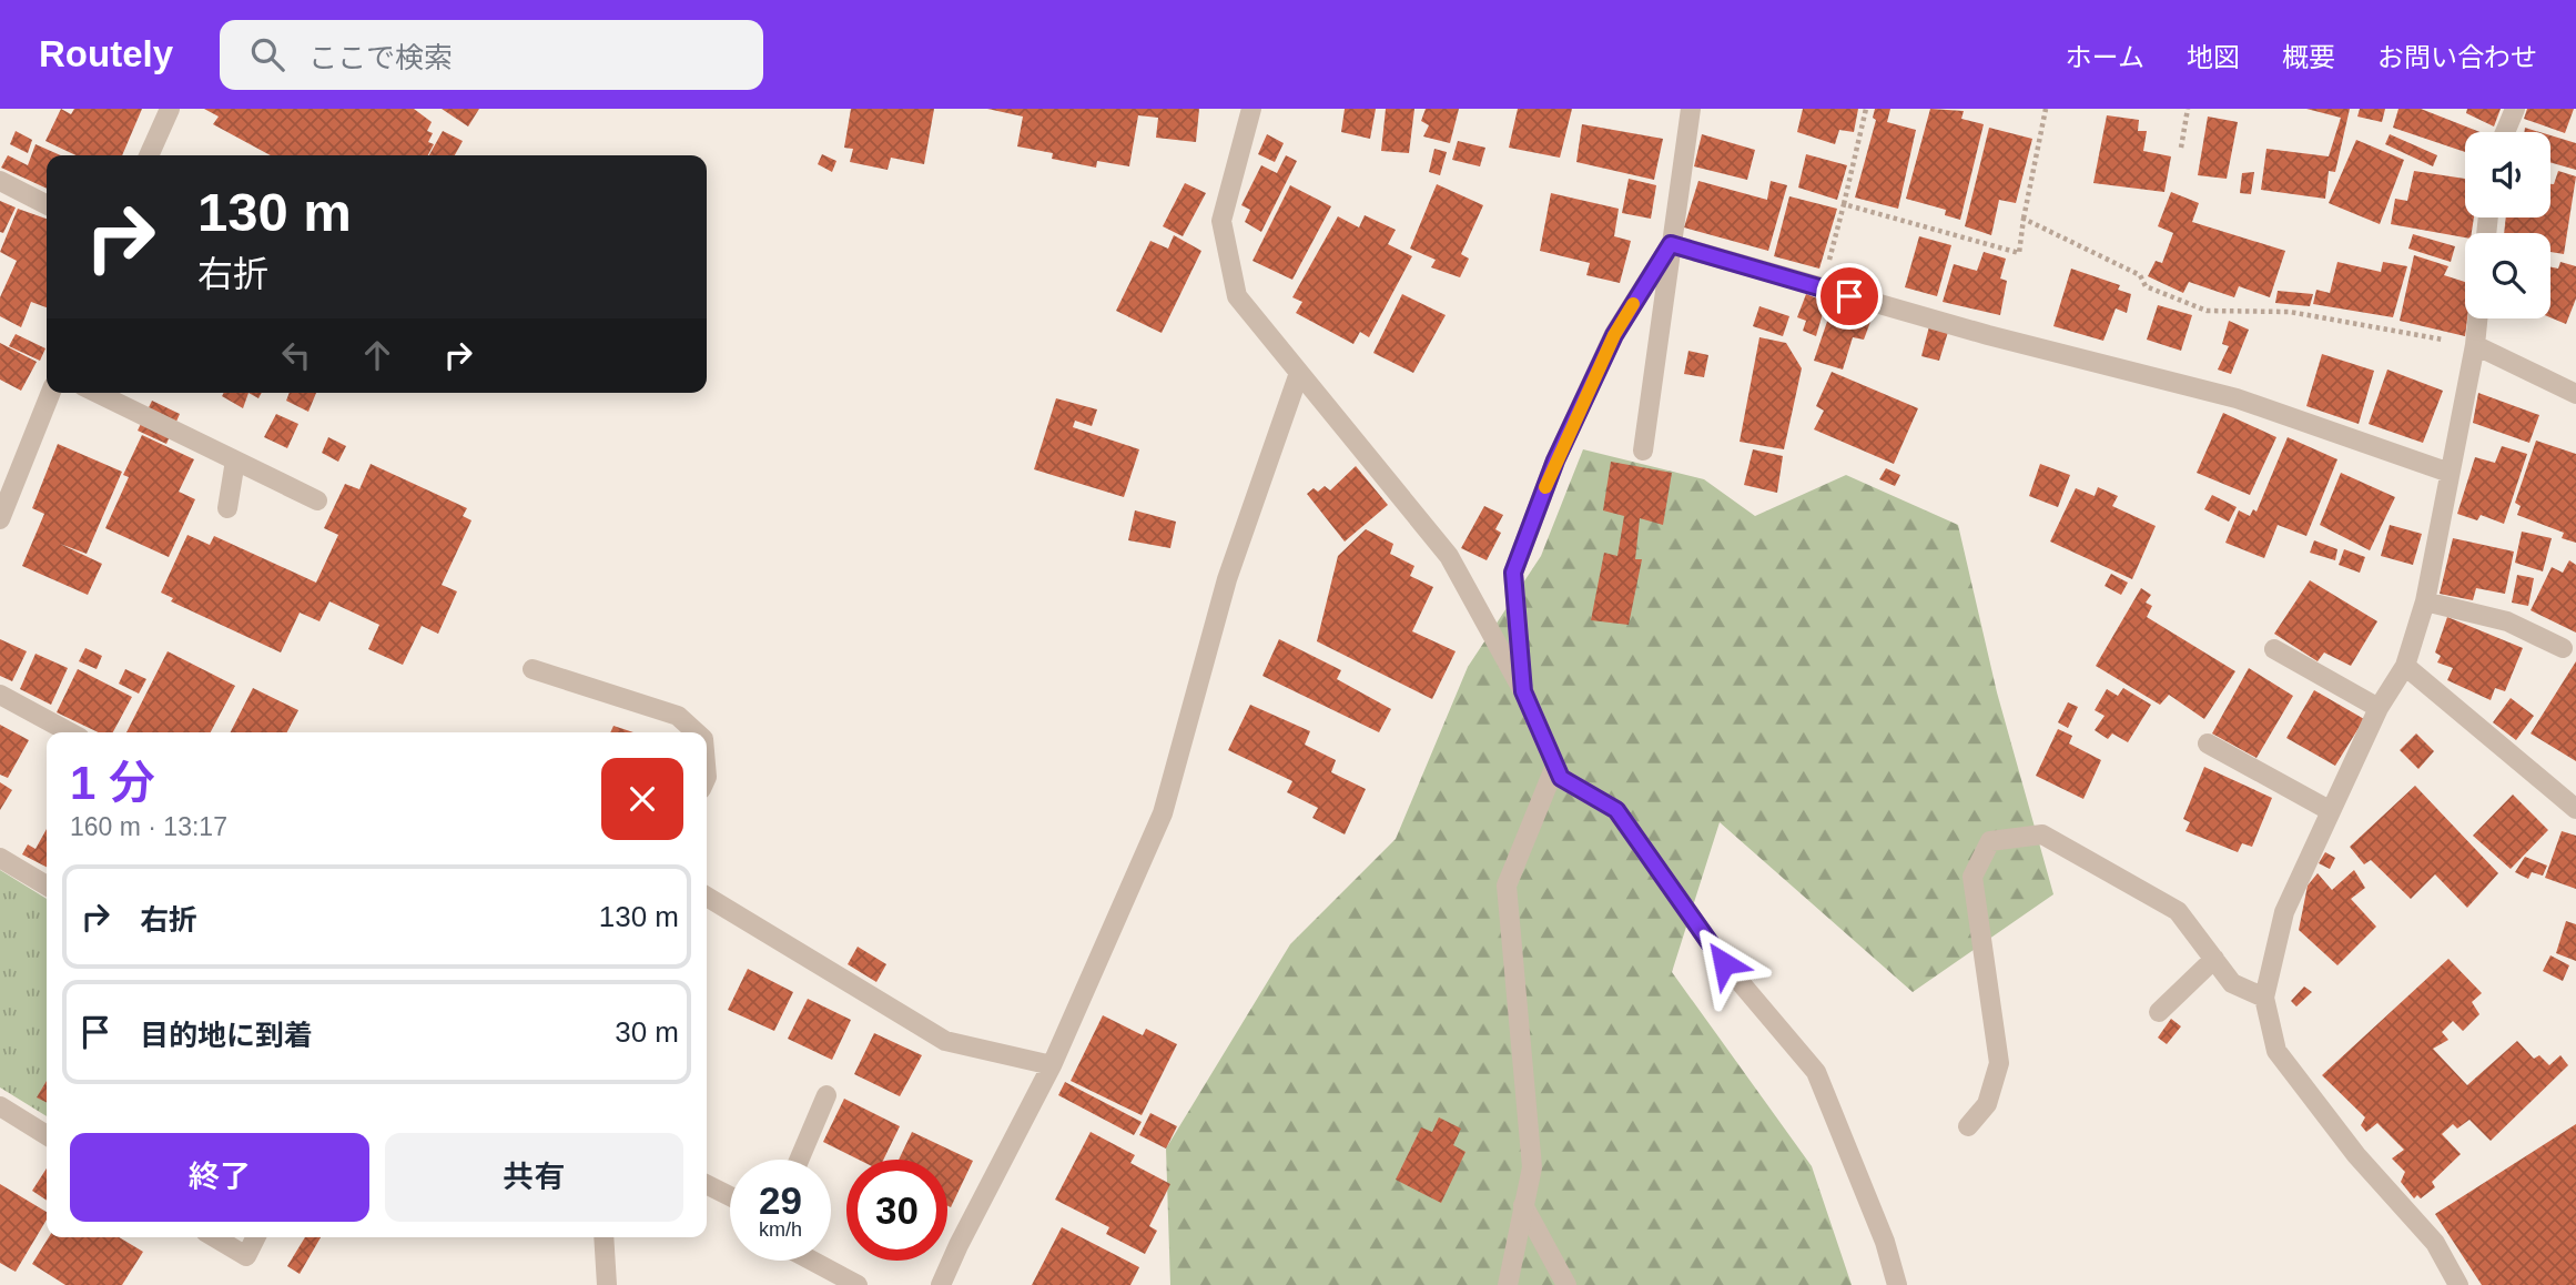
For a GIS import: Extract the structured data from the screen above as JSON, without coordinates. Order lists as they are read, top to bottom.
{
  "page": {
    "header": "Routely",
    "search": "ここで検索",
    "nav": [
      "ホーム",
      "地図",
      "概要",
      "お問い合わせ"
    ],
    "turn": ["130 m", "右折"],
    "heading": ["1 分", "160 m · 13:17"],
    "list": [
      {
        "name": "右折",
        "value": "130 m"
      },
      {
        "name": "目的地に到着",
        "value": "30 m"
      }
    ],
    "buttons": ["終了", "共有"],
    "speed": "29 km/h",
    "limit": "30"
  }
}
